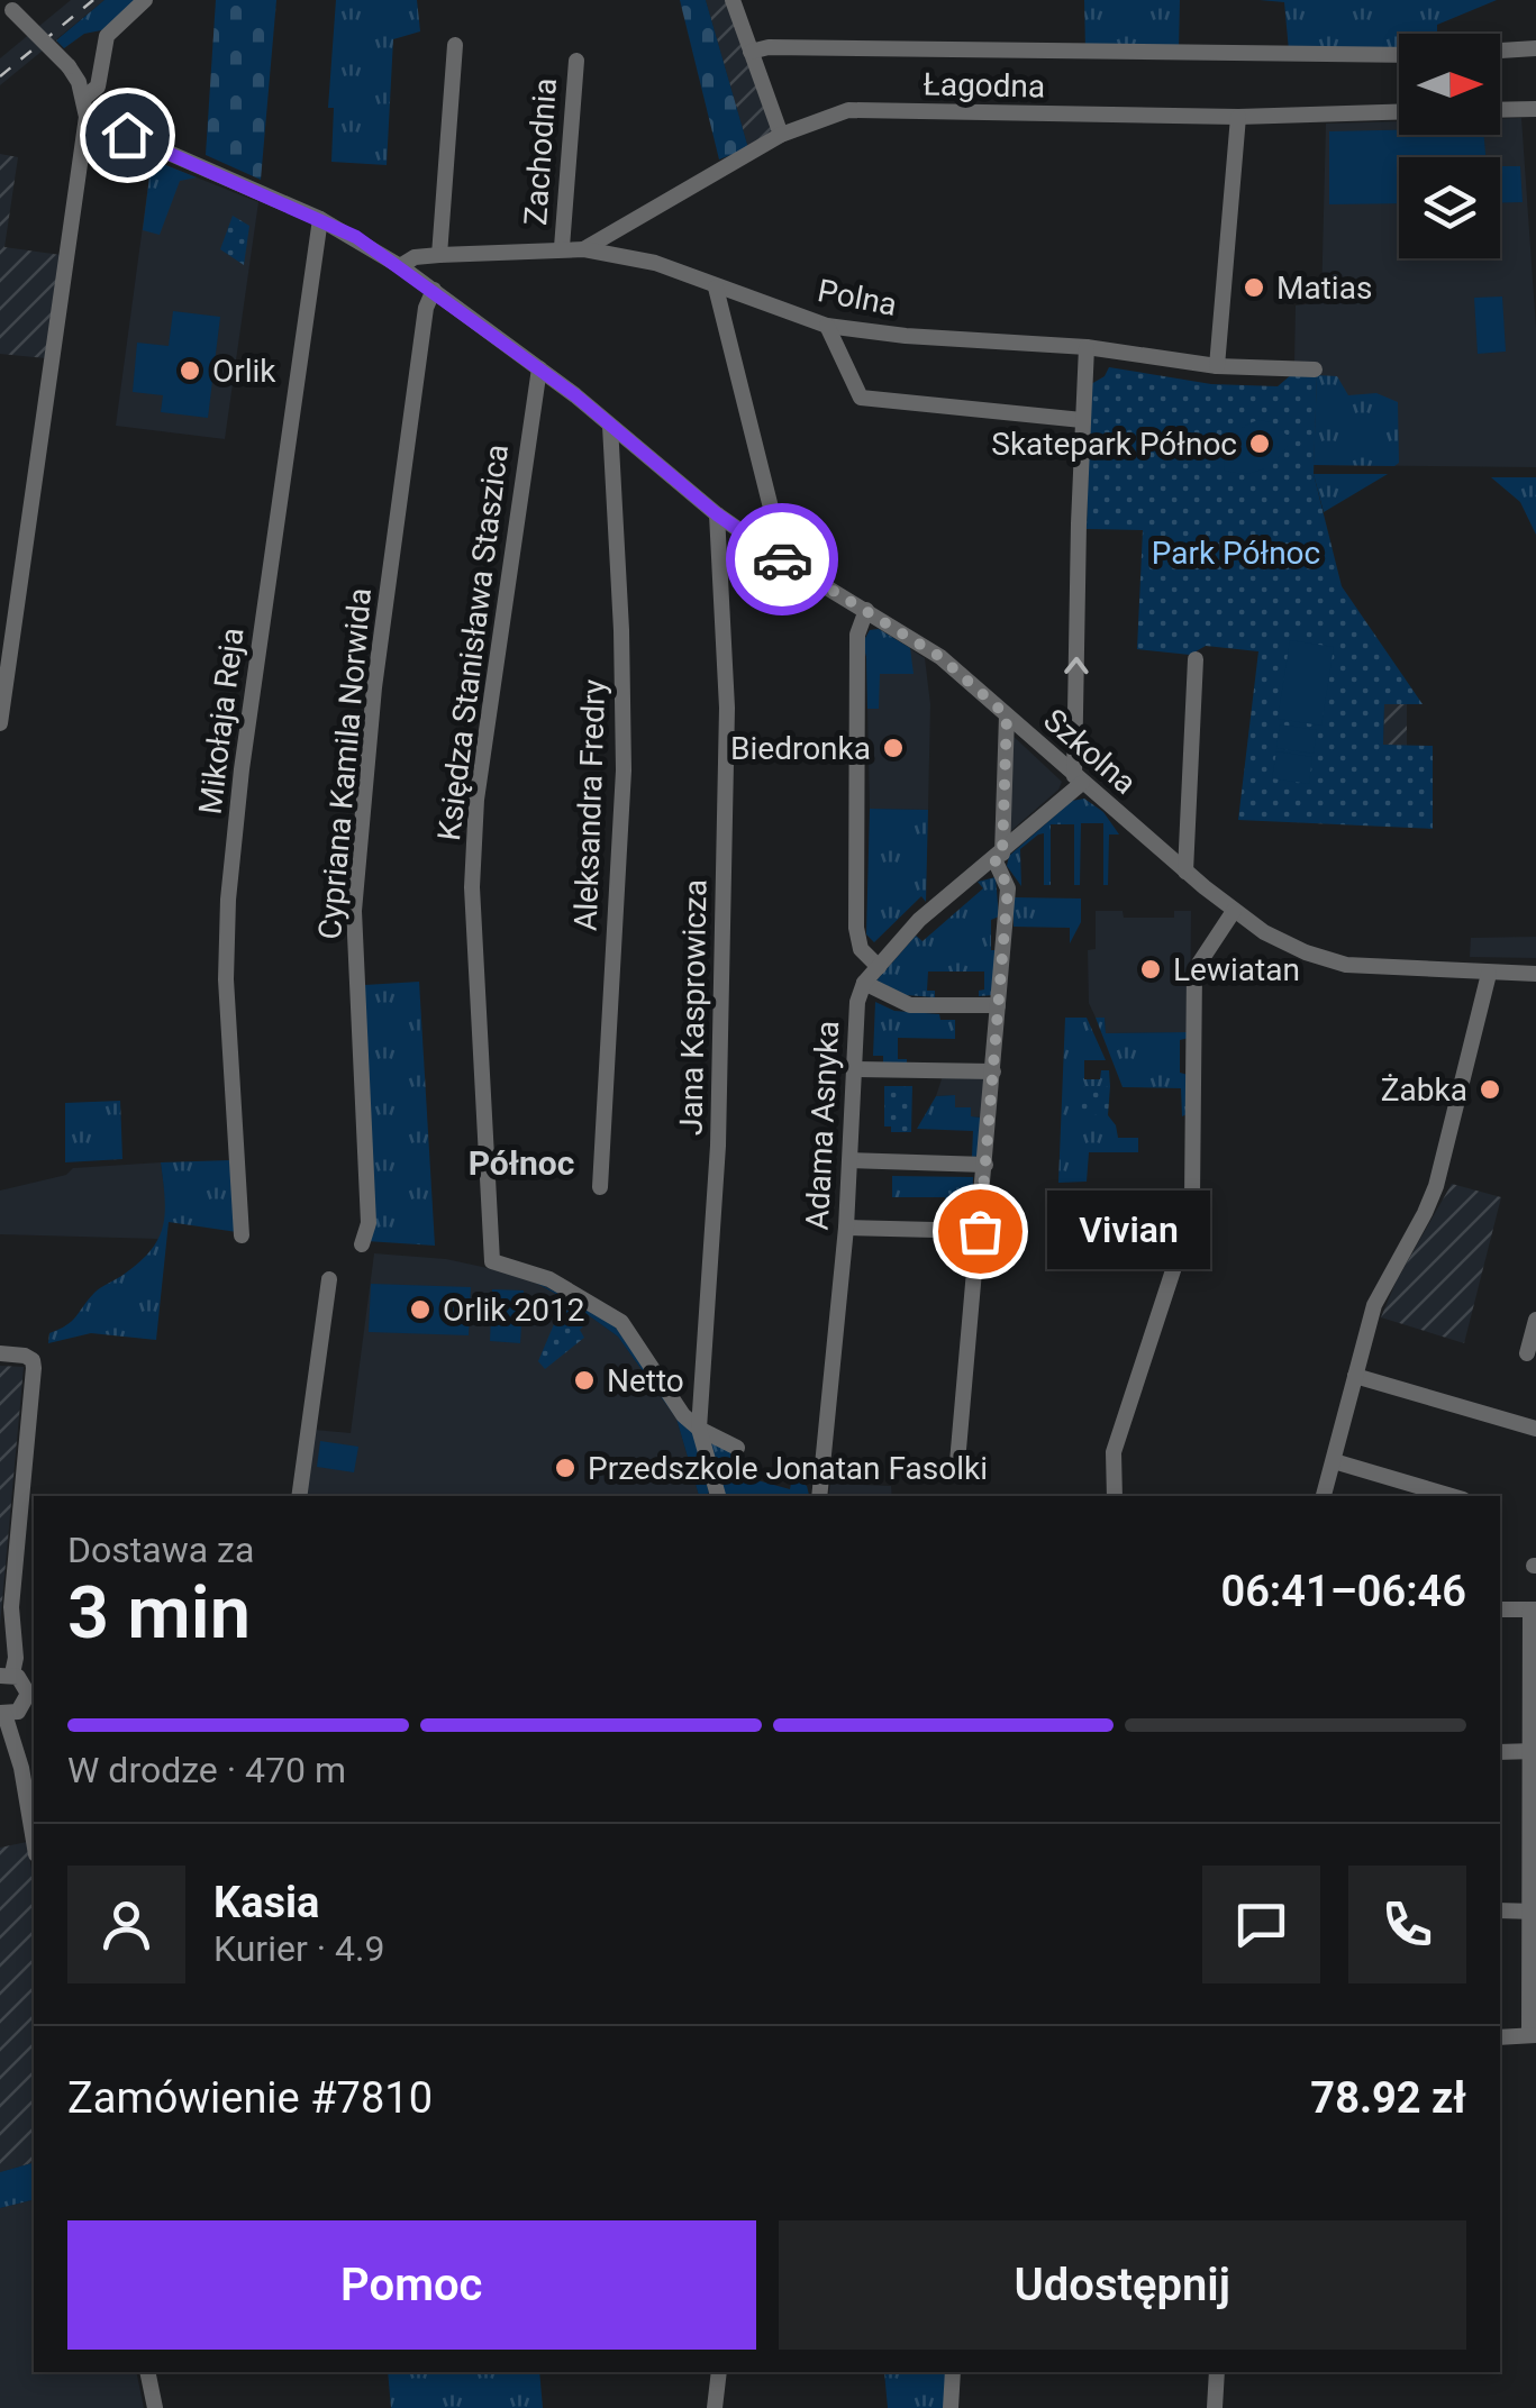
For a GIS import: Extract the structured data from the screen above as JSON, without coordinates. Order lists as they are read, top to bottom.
{
  "streets": {
    "street": [
      "Łagodna",
      "Zachodnia",
      "Polna",
      "Księdza Stanisława Staszica",
      "Mikołaja Reja",
      "Szkolna",
      "Cypriana Kamila Norwida",
      "Aleksandra Fredry",
      "Jana Kasprowicza",
      "Adama Asnyka"
    ]
  },
  "crossings": [
    ["Łagodna", "Polna"],
    ["Zachodnia", "Polna"],
    ["Polna", "Szkolna"],
    ["Księdza Stanisława Staszica", "Szkolna"],
    ["Księdza Stanisława Staszica", "Jana Kasprowicza"],
    ["Mikołaja Reja", "Szkolna"],
    ["Szkolna", "Cypriana Kamila Norwida"],
    ["Szkolna", "Aleksandra Fredry"],
    ["Szkolna", "Jana Kasprowicza"],
    ["Szkolna", "Adama Asnyka"]
  ],
  "districts": ["Północ"],
  "parks": ["Park Północ"],
  "places": [
    "Matias",
    "Orlik",
    "Skatepark Północ",
    "Biedronka",
    "Lewiatan",
    "Żabka",
    "Vivian",
    "Orlik 2012",
    "Netto",
    "Przedszkole Jonatan Fasolki"
  ],
  "north": "right",
  "page": {
    "bubble": "Vivian",
    "heading": ["3 min", "Dostawa za", "06:41–06:46"],
    "panel": [
      "Kasia",
      "Kurier · 4.9",
      "Zamówienie #7810",
      "78.92 zł"
    ],
    "bar": "W drodze · 470 m",
    "buttons": ["Pomoc", "Udostępnij"]
  }
}
